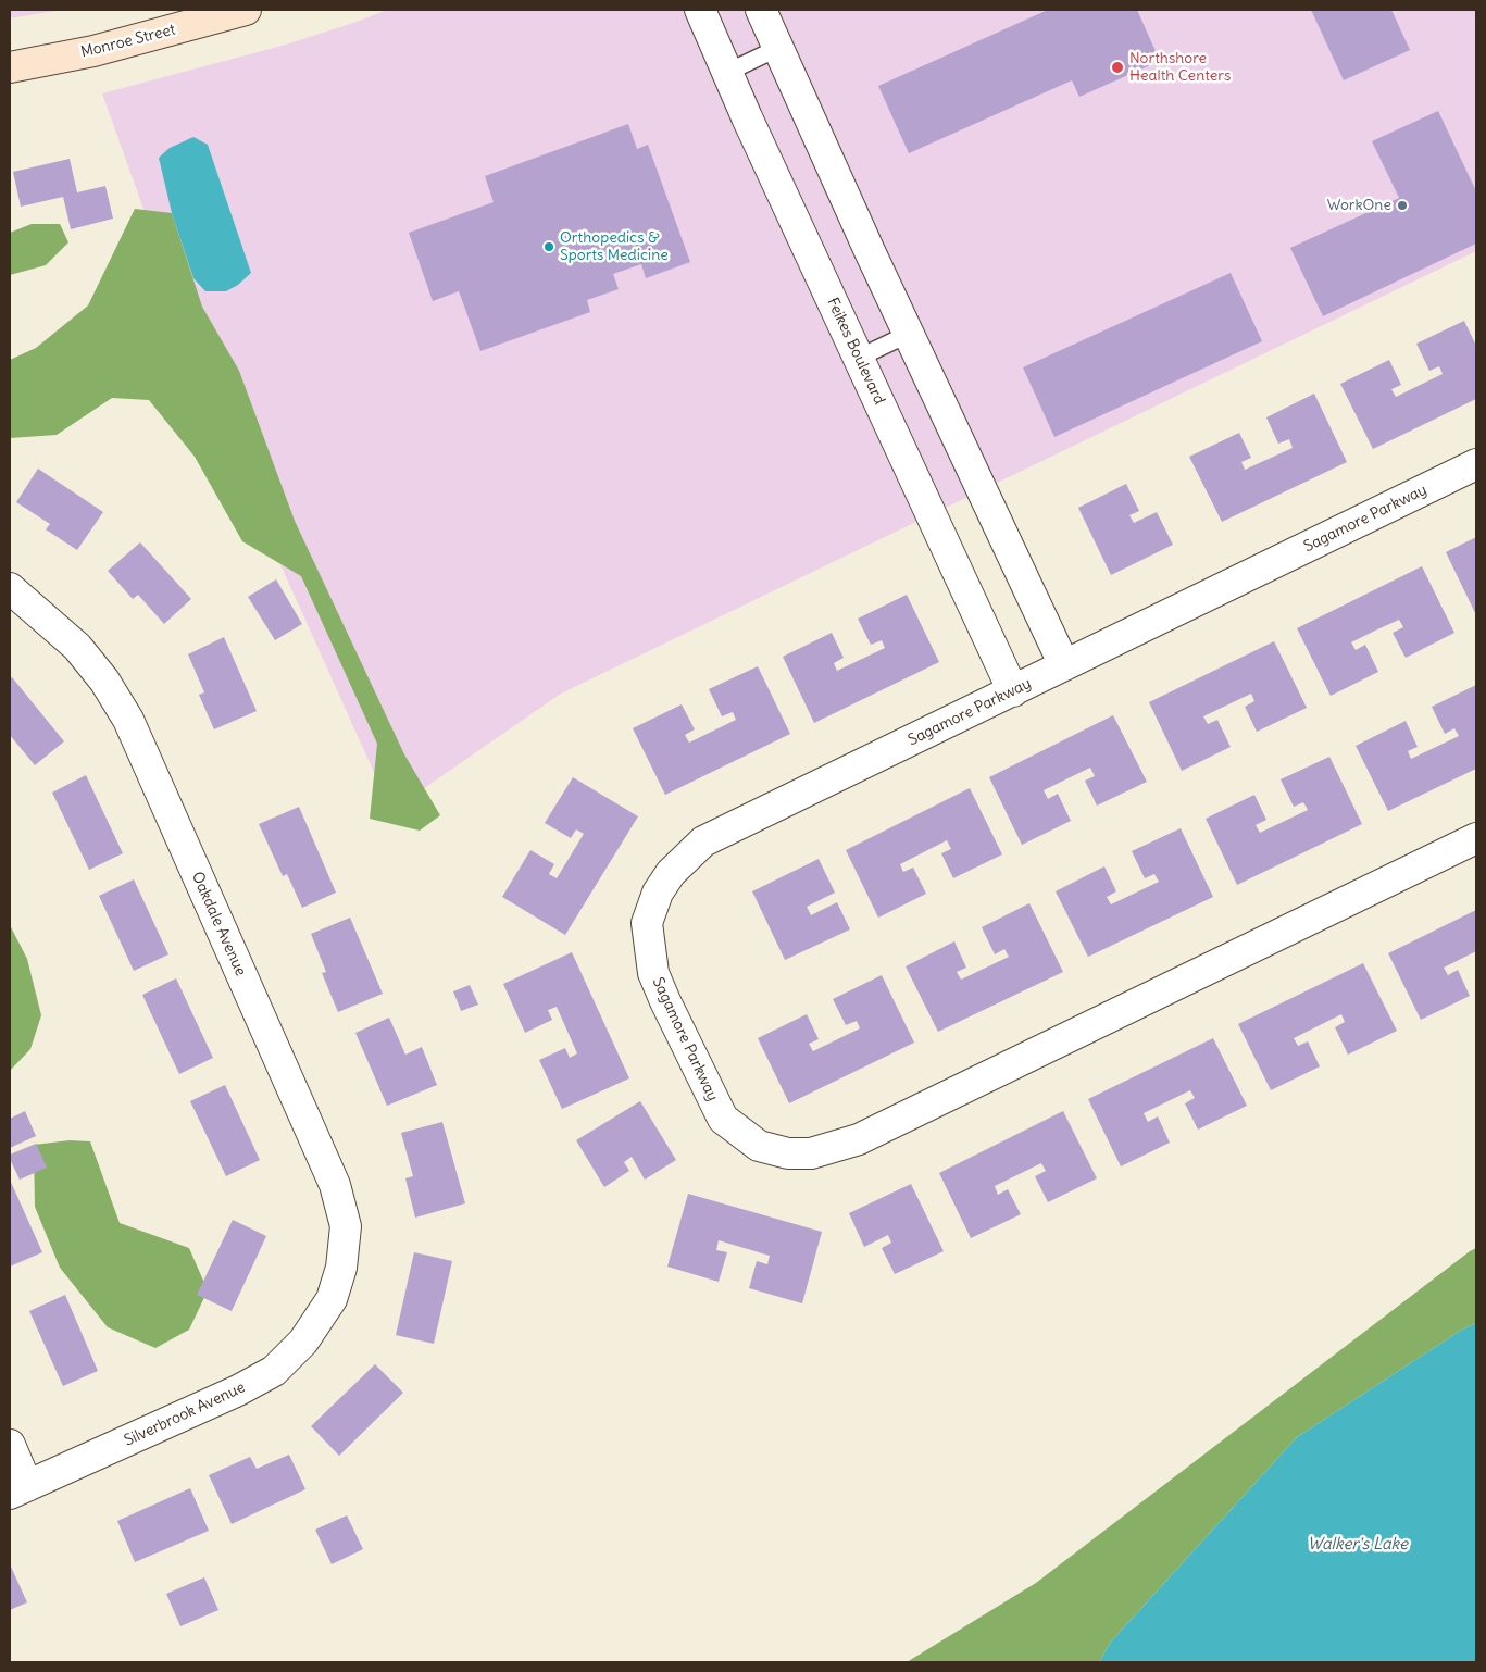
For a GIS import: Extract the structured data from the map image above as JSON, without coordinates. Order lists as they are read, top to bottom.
{
  "streets": {
    "main road": ["Monroe Street"],
    "street": [
      "Feikes Boulevard",
      "Sagamore Parkway",
      "Oakdale Avenue",
      "Silverbrook Avenue"
    ]
  },
  "crossings": [
    ["Feikes Boulevard", "Sagamore Parkway"],
    ["Oakdale Avenue", "Silverbrook Avenue"]
  ],
  "water": ["Walker's Lake"],
  "places": ["Northshore Health Centers", "WorkOne", "Orthopedics & Sports Medicine"]
}
